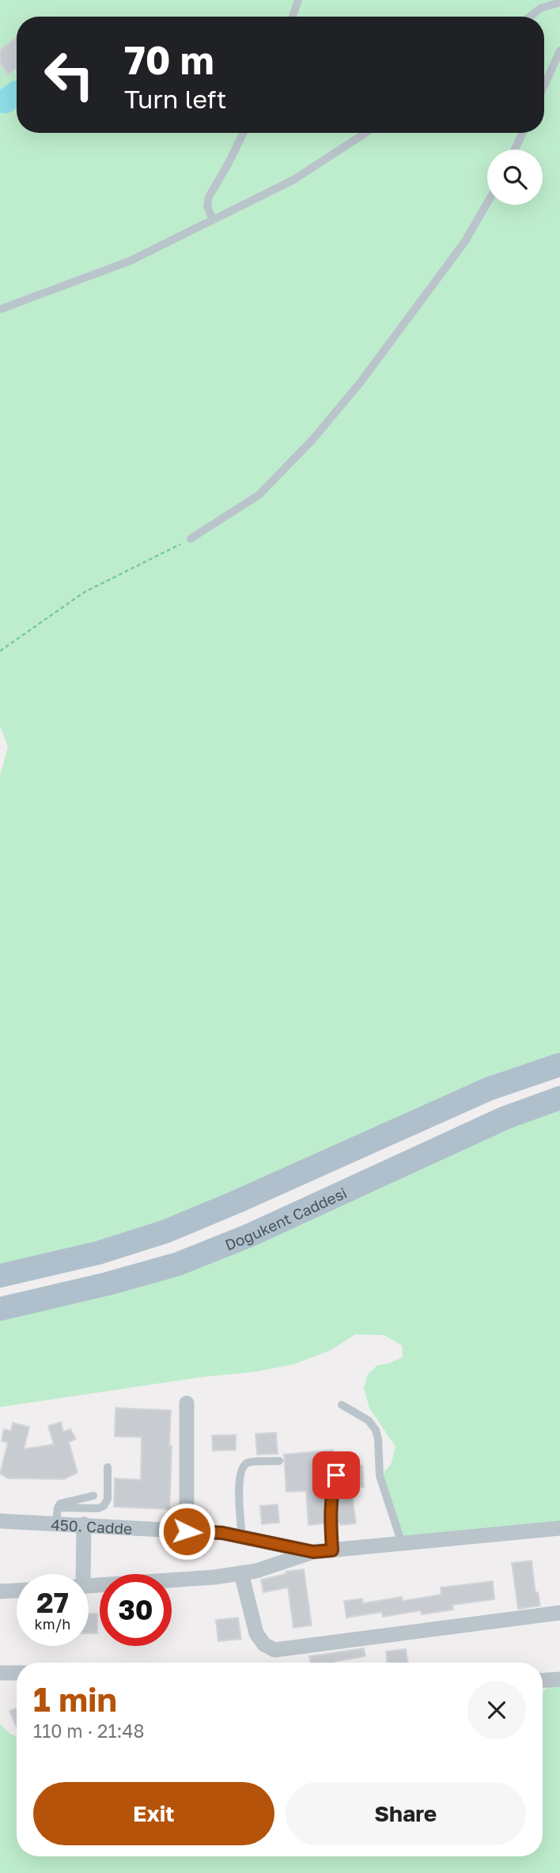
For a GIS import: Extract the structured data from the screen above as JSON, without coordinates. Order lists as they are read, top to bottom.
{
  "streets": {
    "main road": ["Doğukent Caddesi"],
    "street": ["450. Cadde"]
  },
  "page": {
    "turn": ["70 m", "Turn left"],
    "speed": "27 km/h",
    "limit": "30",
    "heading": ["1 min", "110 m · 21:48"],
    "buttons": ["Exit", "Share"]
  }
}
